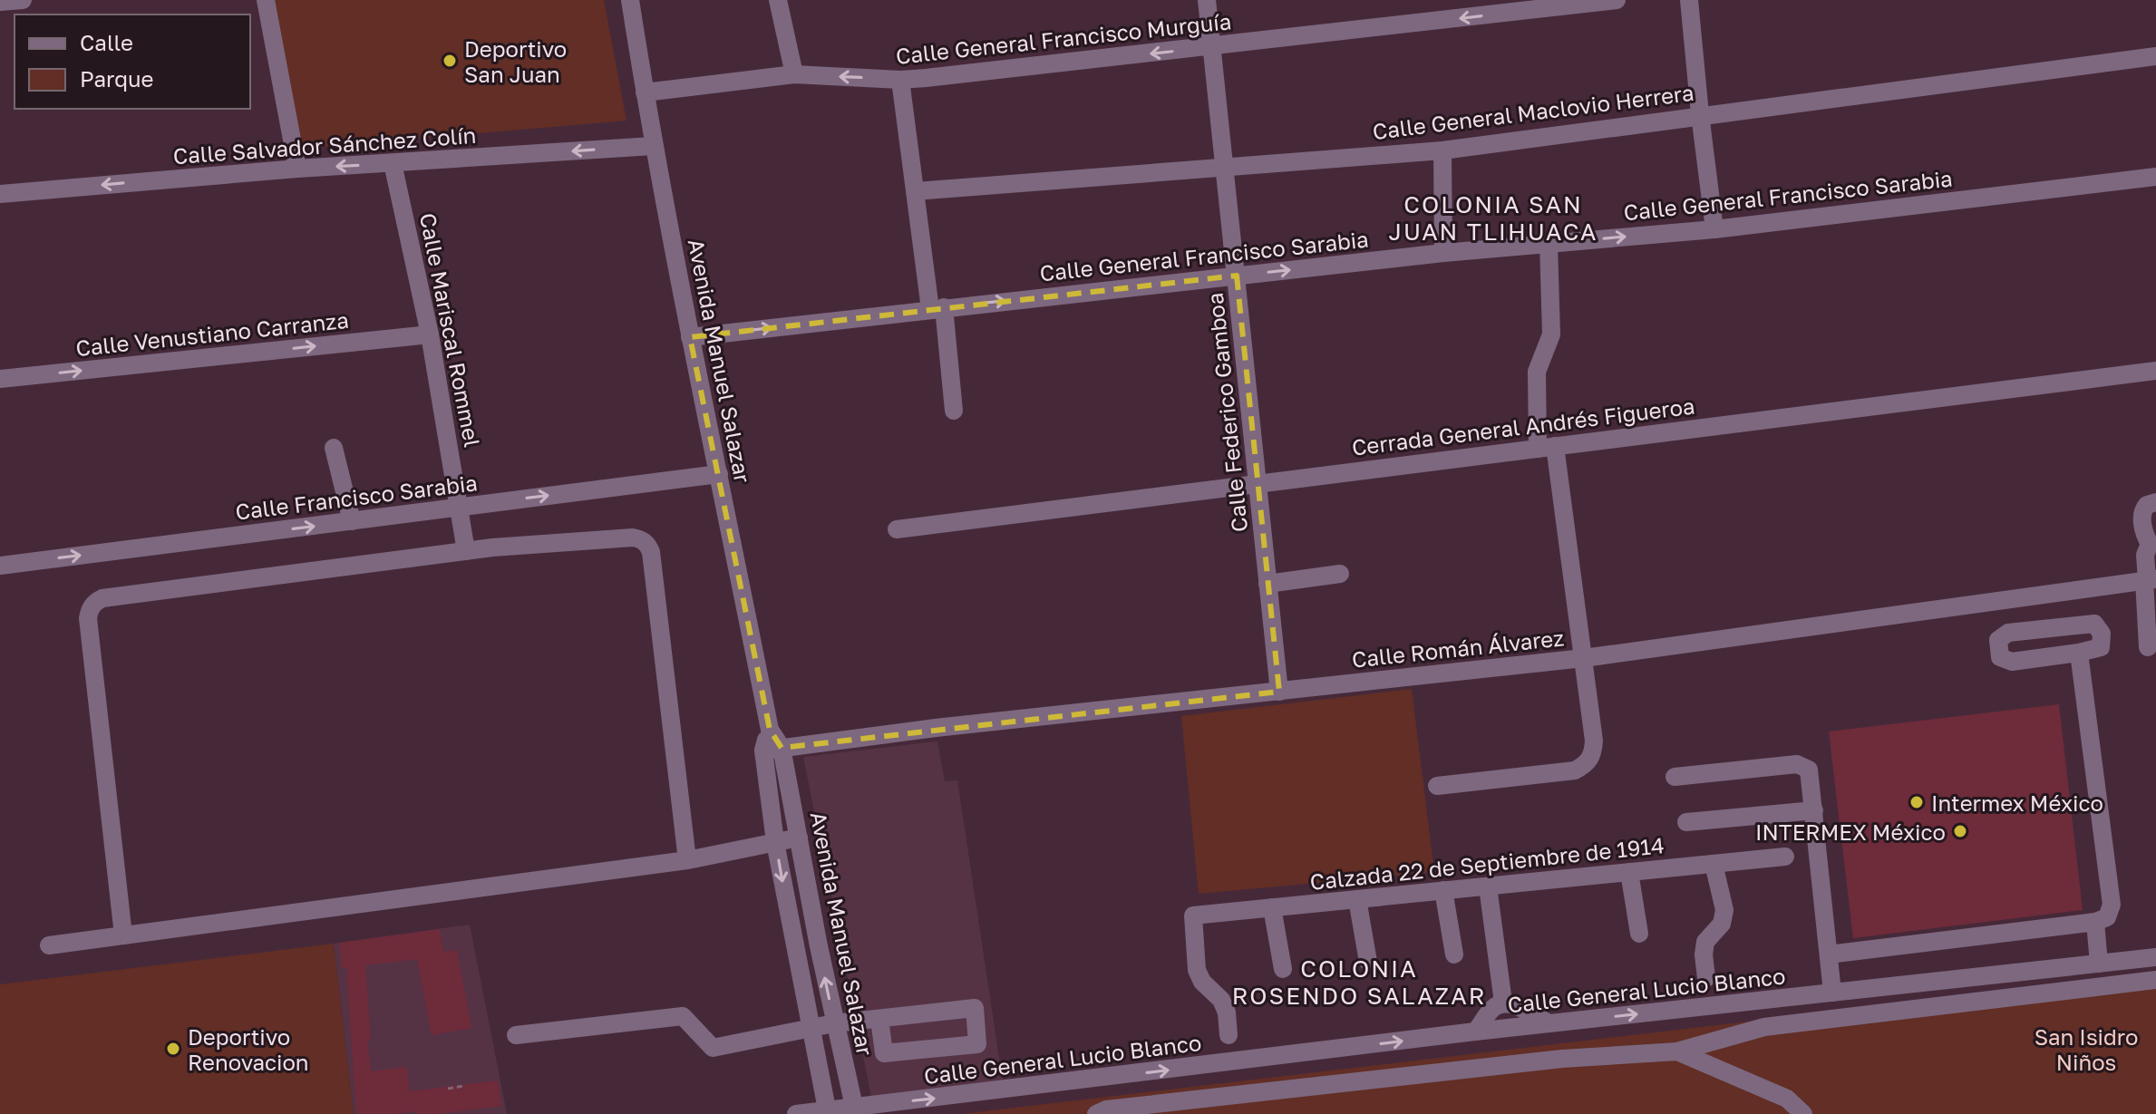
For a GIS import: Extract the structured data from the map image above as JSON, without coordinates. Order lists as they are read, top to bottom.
{
  "streets": {
    "street": [
      "Calle General Francisco Murguía",
      "Calle General Maclovio Herrera",
      "Calle Salvador Sánchez Colín",
      "Calle General Francisco Sarabia",
      "Calle Mariscal Rommel",
      "Calle Venustiano Carranza",
      "Avenida Manuel Salazar",
      "Calle Federico Gamboa",
      "Cerrada General Andrés Figueroa",
      "Calle Francisco Sarabia",
      "Calle Román Álvarez",
      "Calzada 22 de Septiembre de 1914",
      "Calle General Lucio Blanco"
    ]
  },
  "crossings": [
    ["Calle General Francisco Murguía", "Avenida Manuel Salazar"],
    ["Calle General Francisco Murguía", "Calle Federico Gamboa"],
    ["Calle General Maclovio Herrera", "Calle Federico Gamboa"],
    ["Calle Salvador Sánchez Colín", "Calle Mariscal Rommel"],
    ["Calle Salvador Sánchez Colín", "Avenida Manuel Salazar"],
    ["Calle General Francisco Sarabia", "Avenida Manuel Salazar"],
    ["Calle General Francisco Sarabia", "Calle Federico Gamboa"],
    ["Calle Mariscal Rommel", "Calle Venustiano Carranza"],
    ["Calle Mariscal Rommel", "Calle Francisco Sarabia"],
    ["Avenida Manuel Salazar", "Calle Francisco Sarabia"],
    ["Avenida Manuel Salazar", "Calle Román Álvarez"],
    ["Avenida Manuel Salazar", "Calle General Lucio Blanco"],
    ["Calle Federico Gamboa", "Cerrada General Andrés Figueroa"],
    ["Calle Federico Gamboa", "Calle Román Álvarez"]
  ],
  "one_way": [
    "Calle General Francisco Murguía",
    "Calle Salvador Sánchez Colín",
    "Calle General Francisco Sarabia",
    "Calle Venustiano Carranza",
    "Calle Francisco Sarabia"
  ],
  "districts": ["COLONIA SAN JUAN TLIHUACA", "COLONIA ROSENDO SALAZAR"],
  "parks": ["San Isidro Niños"],
  "places": [
    "Deportivo San Juan",
    "Intermex México",
    "INTERMEX México",
    "Deportivo Renovacion"
  ],
  "legend": ["Calle", "Parque"]
}
